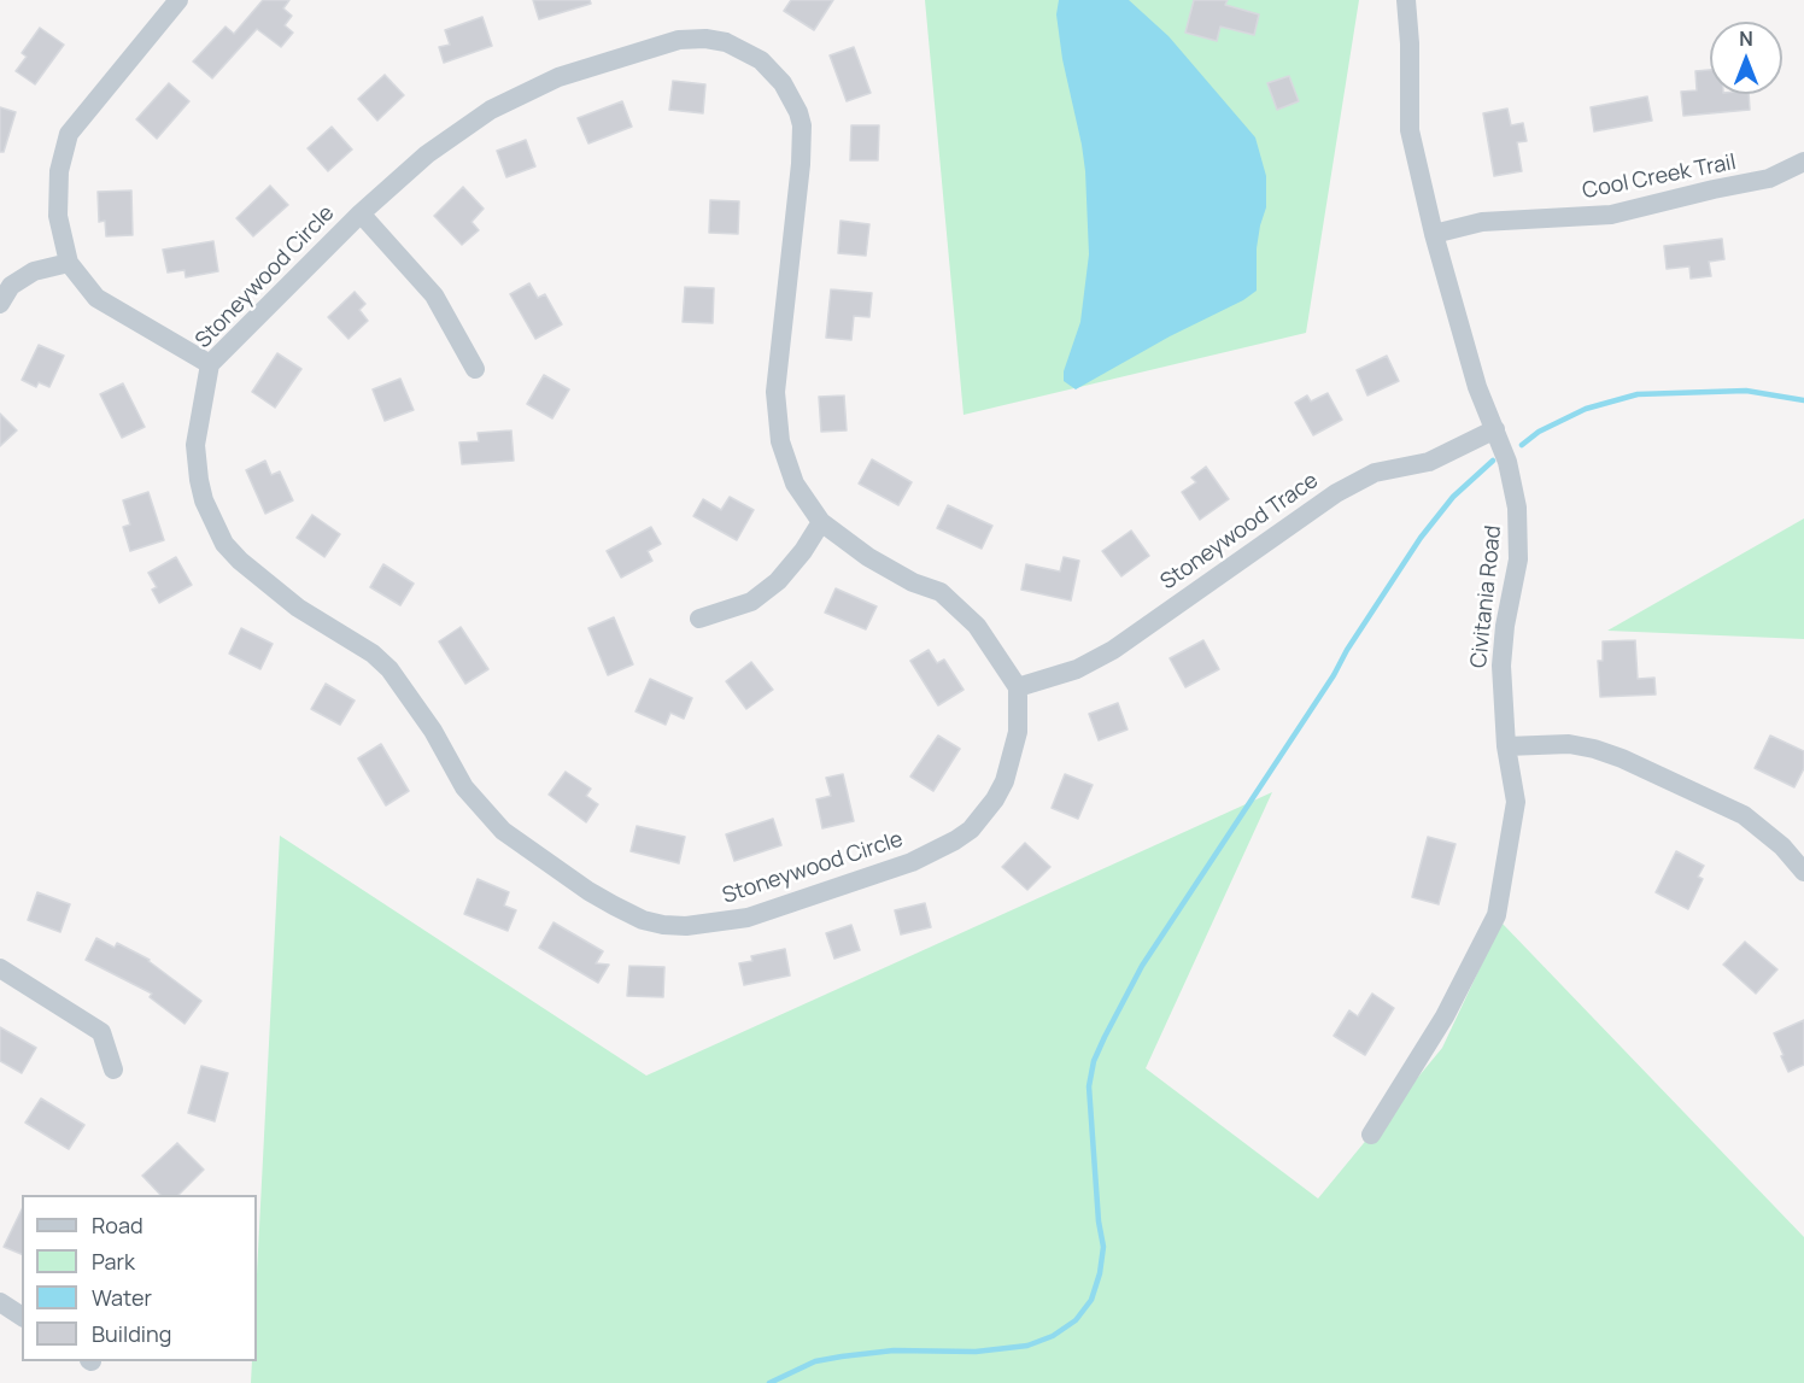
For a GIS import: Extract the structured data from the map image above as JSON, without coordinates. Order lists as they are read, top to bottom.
{
  "streets": {
    "street": [
      "Cool Creek Trail",
      "Stoneywood Circle",
      "Stoneywood Trace",
      "Civitania Road"
    ]
  },
  "crossings": [
    ["Cool Creek Trail", "Civitania Road"],
    ["Stoneywood Circle", "Stoneywood Trace"],
    ["Stoneywood Trace", "Civitania Road"]
  ],
  "legend": [
    "Road",
    "Park",
    "Water",
    "Building"
  ],
  "north": "top"
}
